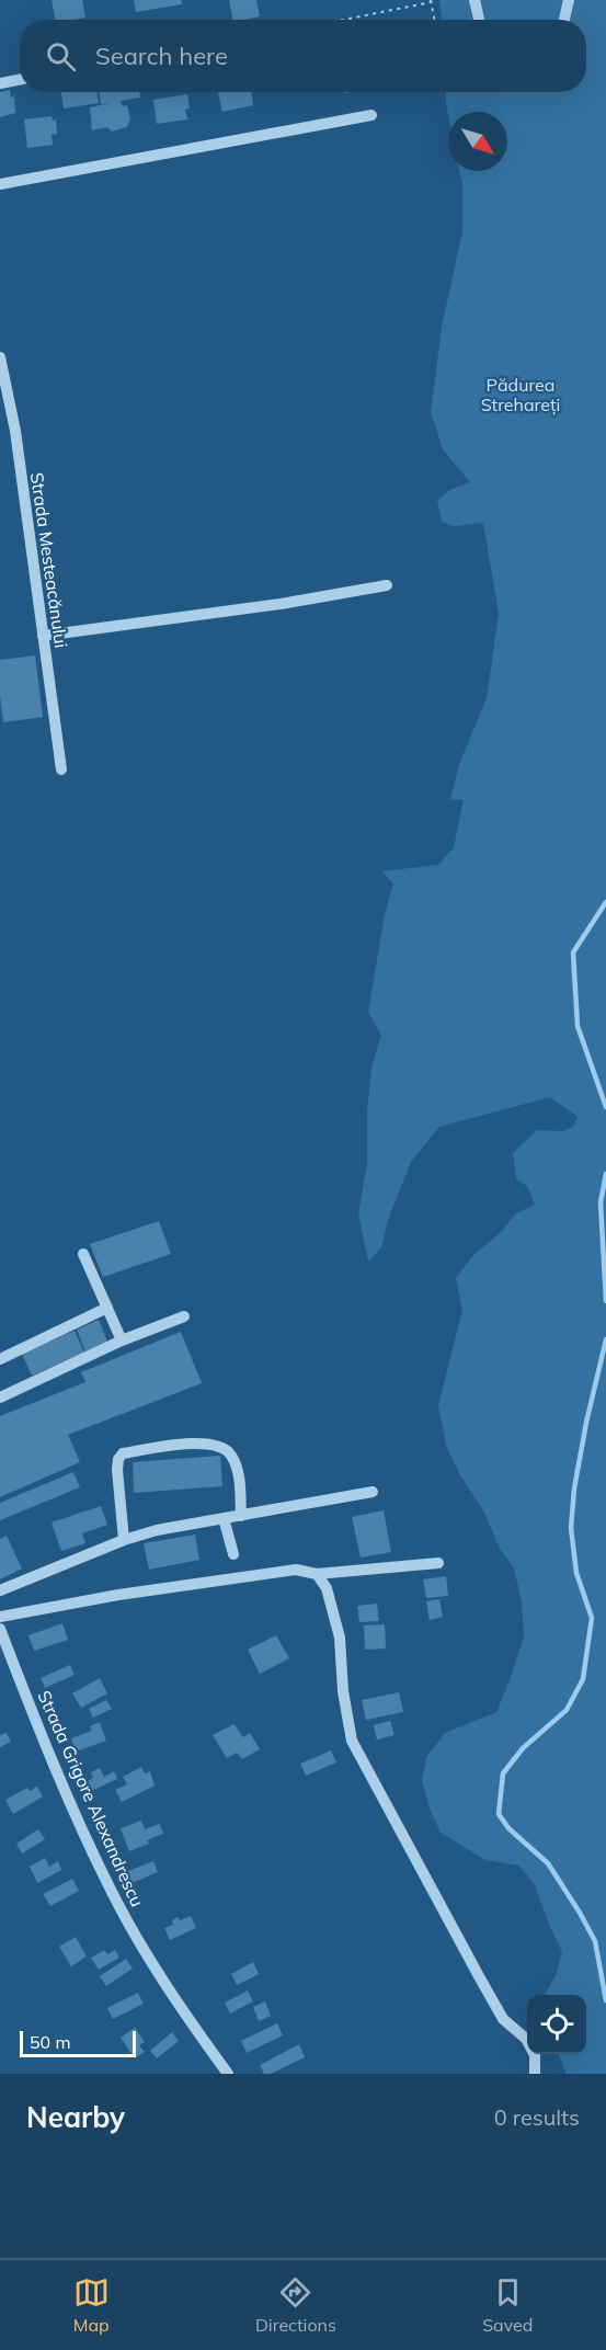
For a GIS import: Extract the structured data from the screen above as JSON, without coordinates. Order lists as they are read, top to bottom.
{
  "streets": {
    "street": ["Strada Mesteacănului", "Strada Grigore Alexandrescu"]
  },
  "parks": ["Pădurea Strehareți"],
  "scale_bar": "50 m",
  "north": "bottom right",
  "page": {
    "search": "Search here",
    "scale": "50 m",
    "heading": ["Nearby", "0 results"],
    "nav": ["Map", "Directions", "Saved"]
  }
}
